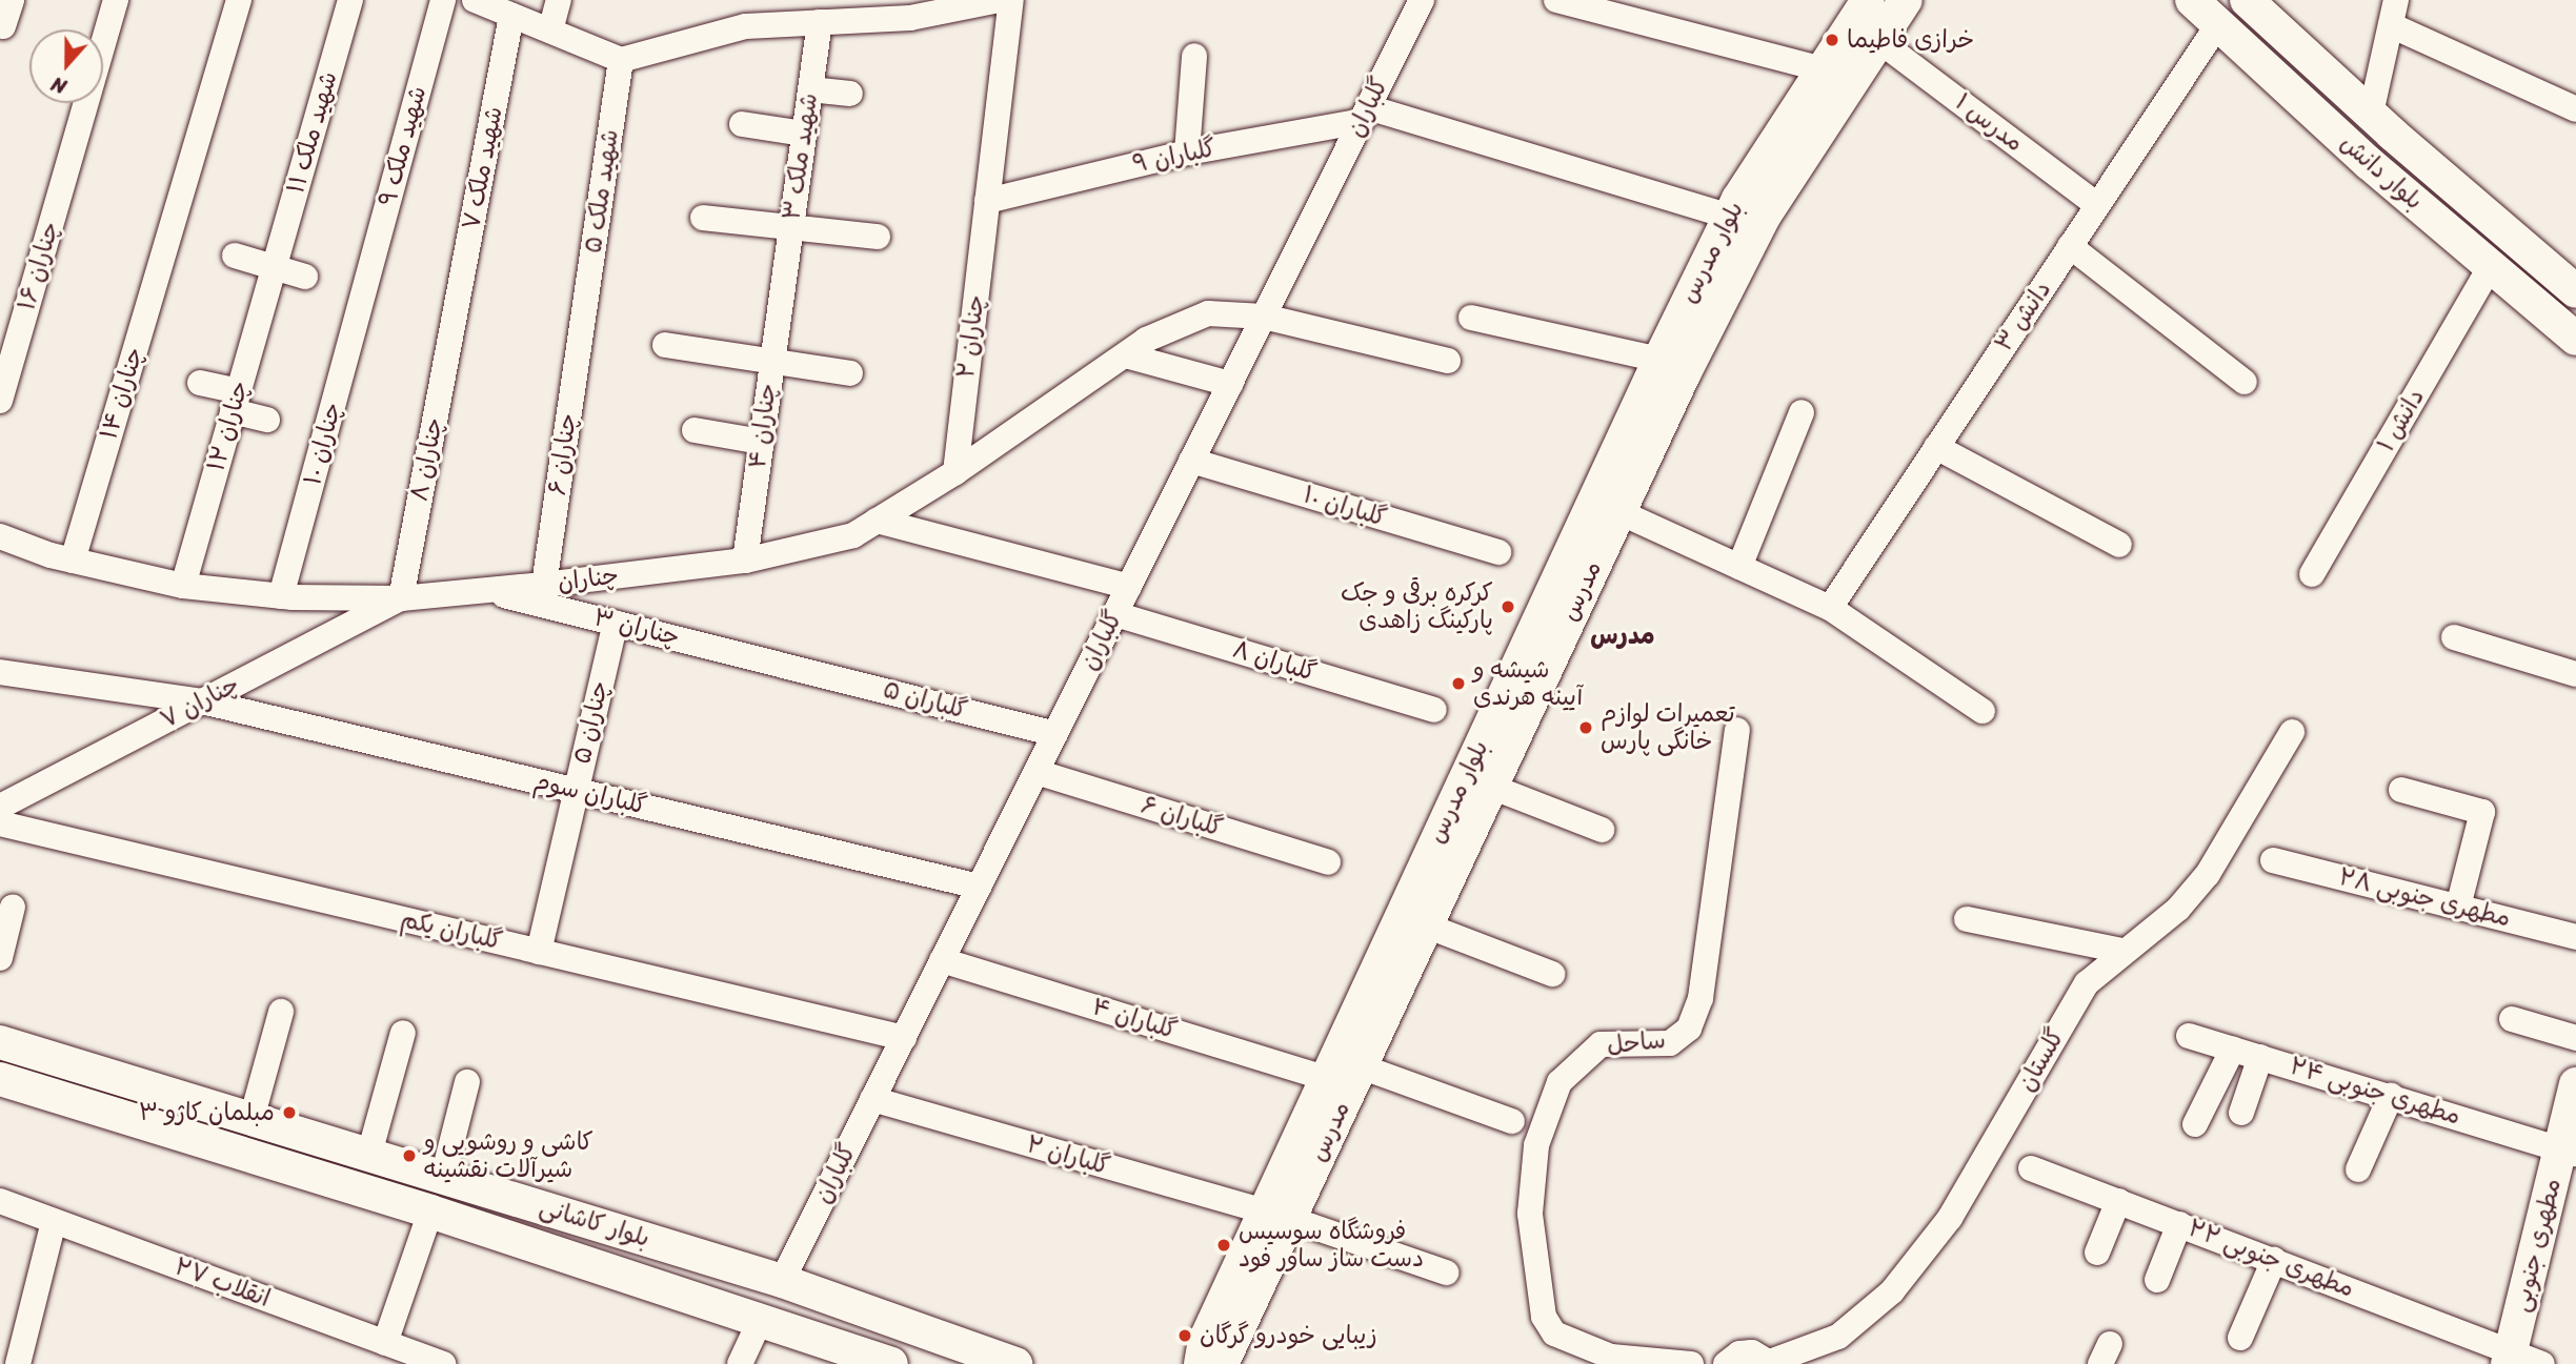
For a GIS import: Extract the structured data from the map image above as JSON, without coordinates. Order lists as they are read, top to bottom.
{
  "streets": {
    "main road": [
      "بلوار دانش",
      "بلوار مدرس",
      "مدرس",
      "بلوار کاشانی",
      "مطهری جنوبی"
    ],
    "street": [
      "گلباران",
      "مدرس ۱",
      "شهید ملک ۱۱",
      "شهید ملک ۹",
      "۳ شهید ملک",
      "۹ گلباران",
      "شهید ملک ۷",
      "شهید ملک ۵",
      "چناران ۱۶",
      "دانش ۳",
      "۲ چناران",
      "چناران ۱۴",
      "دانش ۱",
      "چناران ۱۲",
      "۴ چناران",
      "چناران ۱۰",
      "چناران ۶",
      "چناران ۸",
      "گلباران ۱۰",
      "چناران",
      "چناران ۳",
      "گلباران ۸",
      "گلباران ۵",
      "چناران ۷",
      "۵ چناران",
      "گلباران سوم",
      "گلباران ۶",
      "۲۸ مطهری جنوبی",
      "گلباران یکم",
      "گلباران ۴",
      "ساحل",
      "گلستان",
      "مطهری جنوبی ۲۴",
      "گلباران ۲",
      "مطهری جنوبی ۲۲",
      "انقلاب ۲۷"
    ]
  },
  "crossings": [
    ["گلباران", "۹ گلباران"],
    ["گلباران", "گلباران ۱۰"],
    ["گلباران", "چناران"],
    ["گلباران", "گلباران ۸"],
    ["گلباران", "گلباران ۵"],
    ["گلباران", "گلباران سوم"],
    ["گلباران", "گلباران ۶"],
    ["گلباران", "گلباران یکم"],
    ["گلباران", "گلباران ۴"],
    ["گلباران", "گلباران ۲"],
    ["گلباران", "بلوار کاشانی"],
    ["مدرس ۱", "دانش ۳"],
    ["مدرس ۱", "مدرس"],
    ["شهید ملک ۱۱", "چناران ۱۲"],
    ["شهید ملک ۹", "چناران ۱۰"],
    ["۳ شهید ملک", "۴ چناران"],
    ["۹ گلباران", "۲ چناران"],
    ["شهید ملک ۷", "چناران ۸"],
    ["بلوار دانش", "دانش ۳"],
    ["بلوار دانش", "دانش ۱"],
    ["شهید ملک ۵", "چناران ۶"],
    ["بلوار مدرس", "مدرس"],
    ["بلوار مدرس", "گلباران ۴"],
    ["بلوار مدرس", "گلباران ۲"],
    ["۲ چناران", "چناران"],
    ["چناران ۱۴", "چناران"],
    ["چناران ۱۲", "چناران"],
    ["۴ چناران", "چناران"],
    ["چناران ۱۰", "چناران"],
    ["چناران ۶", "چناران"],
    ["چناران ۸", "چناران"],
    ["چناران ۸", "چناران ۷"],
    ["چناران", "چناران ۳"],
    ["چناران", "چناران ۷"],
    ["مدرس", "گلباران ۲"],
    ["چناران ۳", "گلباران ۵"],
    ["چناران ۳", "۵ چناران"],
    ["چناران ۷", "گلباران سوم"],
    ["۵ چناران", "گلباران سوم"],
    ["۵ چناران", "گلباران یکم"],
    ["مطهری جنوبی ۲۴", "مطهری جنوبی"],
    ["مطهری جنوبی", "مطهری جنوبی ۲۲"]
  ],
  "districts": ["مدرس"],
  "places": [
    "خرازی فاطیما",
    "کرکره برقی و جک پارکینگ زاهدی",
    "شیشه و آیینه هرندی",
    "تعمیرات لوازم خانگی پارس",
    "مبلمان کاژو ۳",
    "کاشی و روشویی و شیرآلات نقشینه",
    "فروشگاه سوسیس دست ساز ساور فود",
    "زیبایی خودرو گرگان"
  ],
  "north": "bottom"
}
